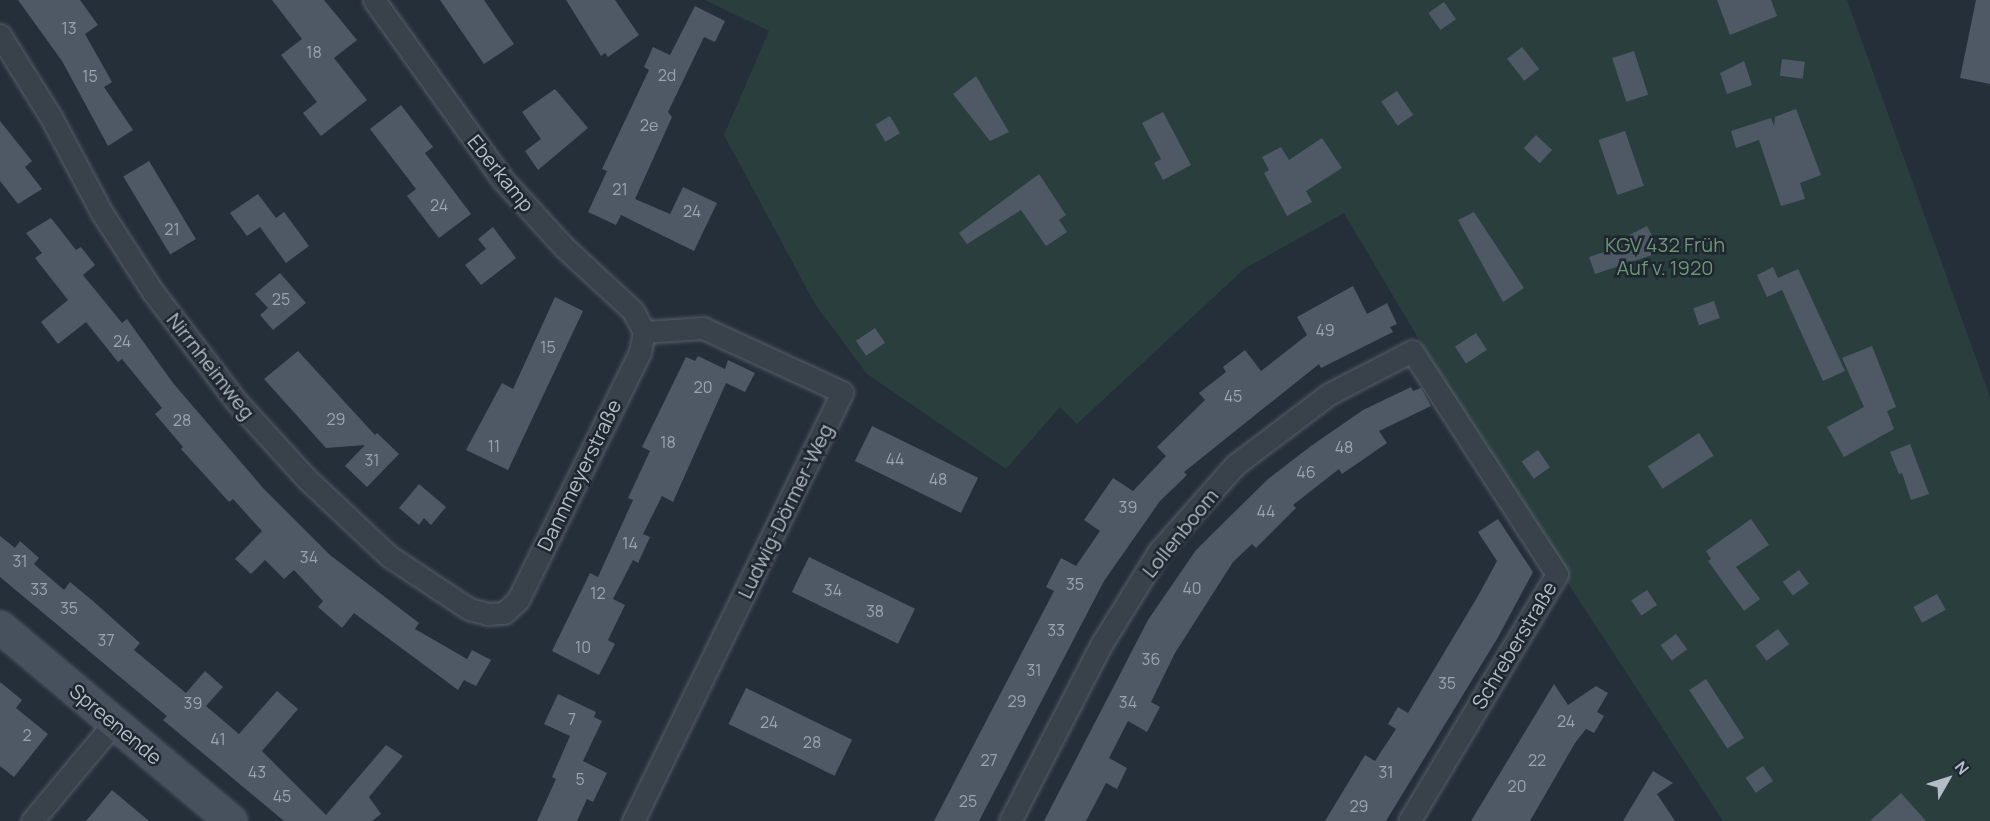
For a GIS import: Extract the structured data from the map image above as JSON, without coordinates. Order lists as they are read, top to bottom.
{
  "streets": {
    "street": [
      "Eberkamp",
      "Nirrnheimweg",
      "Dannmeyerstraße",
      "Ludwig-Dörmer-Weg",
      "Lollenboom",
      "Schreberstraße",
      "Spreenende"
    ]
  },
  "crossings": [
    ["Eberkamp", "Dannmeyerstraße"],
    ["Eberkamp", "Ludwig-Dörmer-Weg"],
    ["Nirrnheimweg", "Dannmeyerstraße"],
    ["Dannmeyerstraße", "Ludwig-Dörmer-Weg"],
    ["Lollenboom", "Schreberstraße"]
  ],
  "parks": ["KGV 432 Früh Auf v. 1920"],
  "house_numbers": [
    "13",
    "18",
    "2d",
    "15",
    "2e",
    "21",
    "24",
    "24",
    "21",
    "25",
    "49",
    "24",
    "15",
    "20",
    "45",
    "29",
    "28",
    "18",
    "11",
    "48",
    "44",
    "31",
    "46",
    "48",
    "39",
    "44",
    "14",
    "34",
    "31",
    "35",
    "40",
    "33",
    "34",
    "12",
    "35",
    "38",
    "33",
    "37",
    "10",
    "36",
    "31",
    "35",
    "29",
    "34",
    "39",
    "7",
    "24",
    "24",
    "2",
    "41",
    "28",
    "27",
    "22",
    "43",
    "31",
    "5",
    "20",
    "45",
    "25",
    "29"
  ],
  "north": "top right"
}
